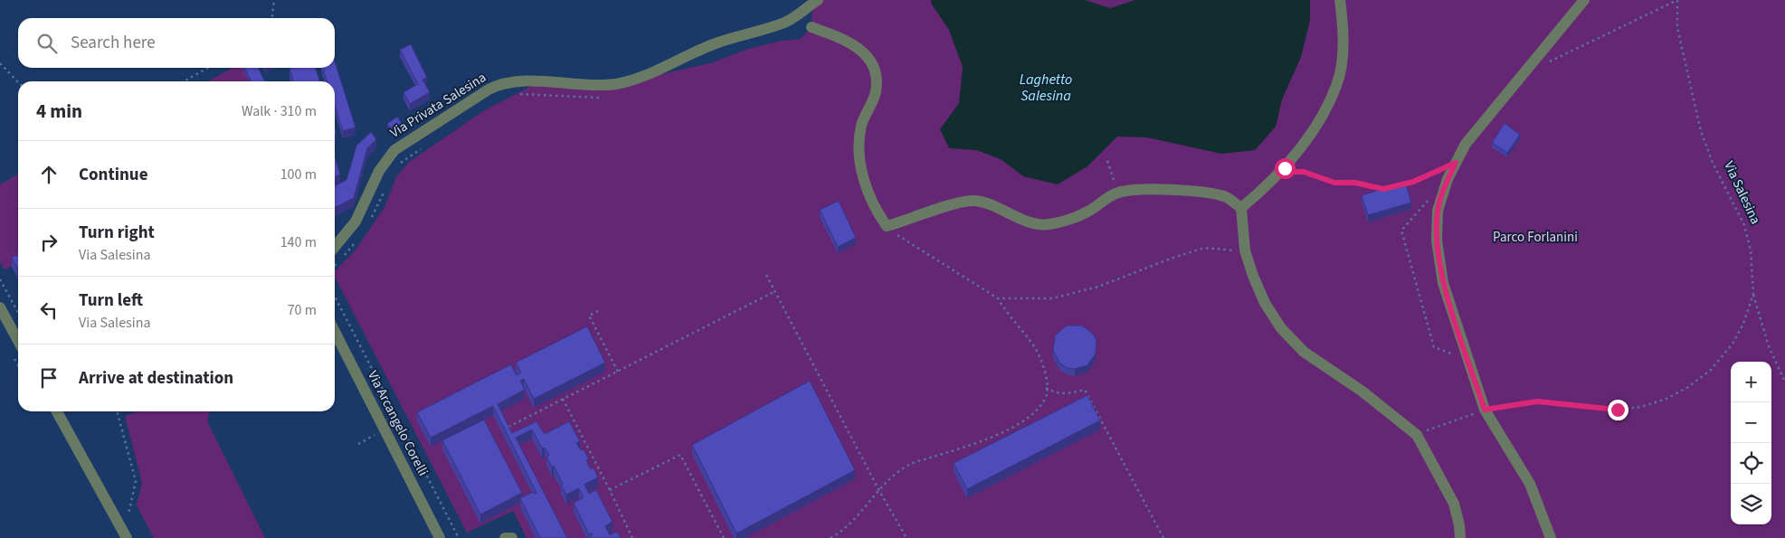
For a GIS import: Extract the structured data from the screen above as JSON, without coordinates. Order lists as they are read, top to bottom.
{
  "streets": {
    "street": ["Via Privata Salesina", "Via Arcangelo Corelli"],
    "path": ["Via Salesina"]
  },
  "water": ["Laghetto Salesina"],
  "parks": ["Parco Forlanini"],
  "page": {
    "search": "Search here",
    "heading": ["4 min", "Walk · 310 m"],
    "list": [
      ["Continue", "100 m"],
      ["Turn right", "Via Salesina", "140 m"],
      ["Turn left", "Via Salesina", "70 m"],
      "Arrive at destination"
    ],
    "map_buttons": ["+", "−"]
  }
}
